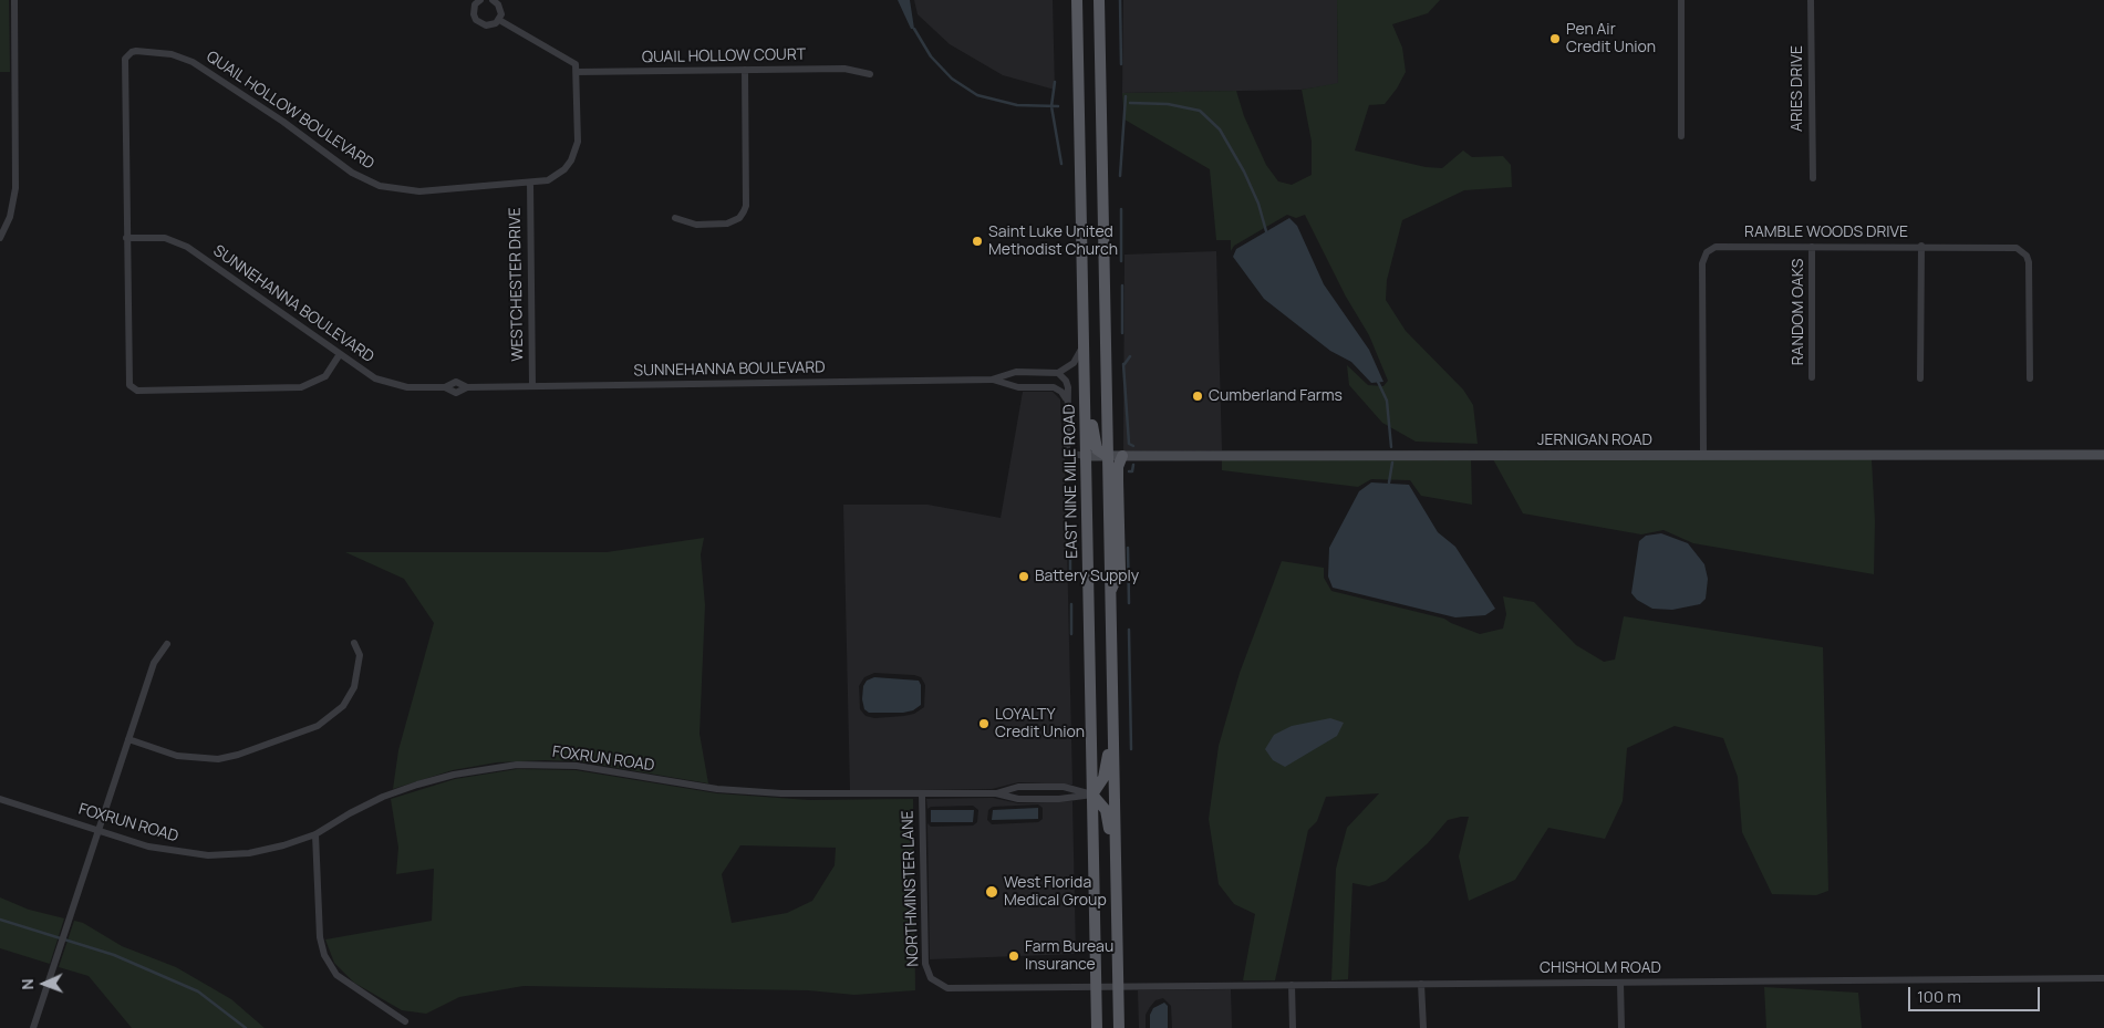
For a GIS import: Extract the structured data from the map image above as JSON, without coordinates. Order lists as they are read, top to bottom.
{
  "streets": {
    "main road": ["EAST NINE MILE ROAD"],
    "street": [
      "QUAIL HOLLOW COURT",
      "ARIES DRIVE",
      "QUAIL HOLLOW BOULEVARD",
      "RAMBLE WOODS DRIVE",
      "WESTCHESTER DRIVE",
      "SUNNEHANNA BOULEVARD",
      "RANDOM OAKS",
      "JERNIGAN ROAD",
      "FOXRUN ROAD",
      "NORTHMINSTER LANE",
      "CHISHOLM ROAD"
    ]
  },
  "crossings": [
    ["QUAIL HOLLOW COURT", "QUAIL HOLLOW BOULEVARD"],
    ["QUAIL HOLLOW BOULEVARD", "WESTCHESTER DRIVE"],
    ["QUAIL HOLLOW BOULEVARD", "SUNNEHANNA BOULEVARD"],
    ["RAMBLE WOODS DRIVE", "RANDOM OAKS"],
    ["RAMBLE WOODS DRIVE", "JERNIGAN ROAD"],
    ["WESTCHESTER DRIVE", "SUNNEHANNA BOULEVARD"],
    ["JERNIGAN ROAD", "EAST NINE MILE ROAD"],
    ["EAST NINE MILE ROAD", "FOXRUN ROAD"],
    ["EAST NINE MILE ROAD", "NORTHMINSTER LANE"],
    ["EAST NINE MILE ROAD", "CHISHOLM ROAD"],
    ["FOXRUN ROAD", "NORTHMINSTER LANE"],
    ["NORTHMINSTER LANE", "CHISHOLM ROAD"]
  ],
  "places": [
    "Pen Air Credit Union",
    "Saint Luke United Methodist Church",
    "Cumberland Farms",
    "Battery Supply",
    "LOYALTY Credit Union",
    "West Florida Medical Group",
    "Farm Bureau Insurance"
  ],
  "scale_bar": "100 m",
  "north": "left"
}
